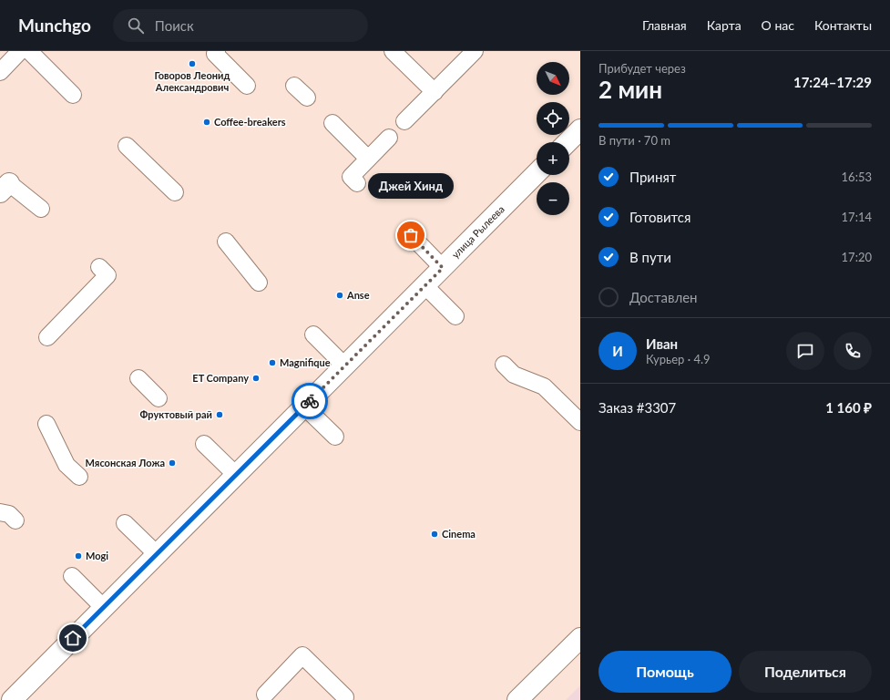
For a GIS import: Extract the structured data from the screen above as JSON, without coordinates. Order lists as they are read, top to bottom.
{
  "streets": {
    "street": ["улица Рылеева"]
  },
  "places": [
    "Говоров Леонид Александрович",
    "Coffee-breakers",
    "Джей Хинд",
    "Anse",
    "Magnifique",
    "ET Company",
    "Фруктовый рай",
    "Мясонская Ложа",
    "Cinema",
    "Mogi"
  ],
  "north": "bottom right",
  "page": {
    "header": "Munchgo",
    "search": "Поиск",
    "nav": [
      "Главная",
      "Карта",
      "О нас",
      "Контакты"
    ],
    "heading": ["2 мин", "Прибудет через", "17:24–17:29"],
    "panel": [
      "Иван",
      "Курьер · 4.9",
      "Заказ #3307",
      "1 160 ₽"
    ],
    "map_buttons": ["+", "−"],
    "bar": "В пути · 70 m",
    "list": [
      ["Принят", "16:53"],
      ["Готовится", "17:14"],
      ["В пути", "17:20"],
      "Доставлен"
    ],
    "bubble": "Джей Хинд",
    "round": "И",
    "buttons": ["Помощь", "Поделиться"]
  }
}
